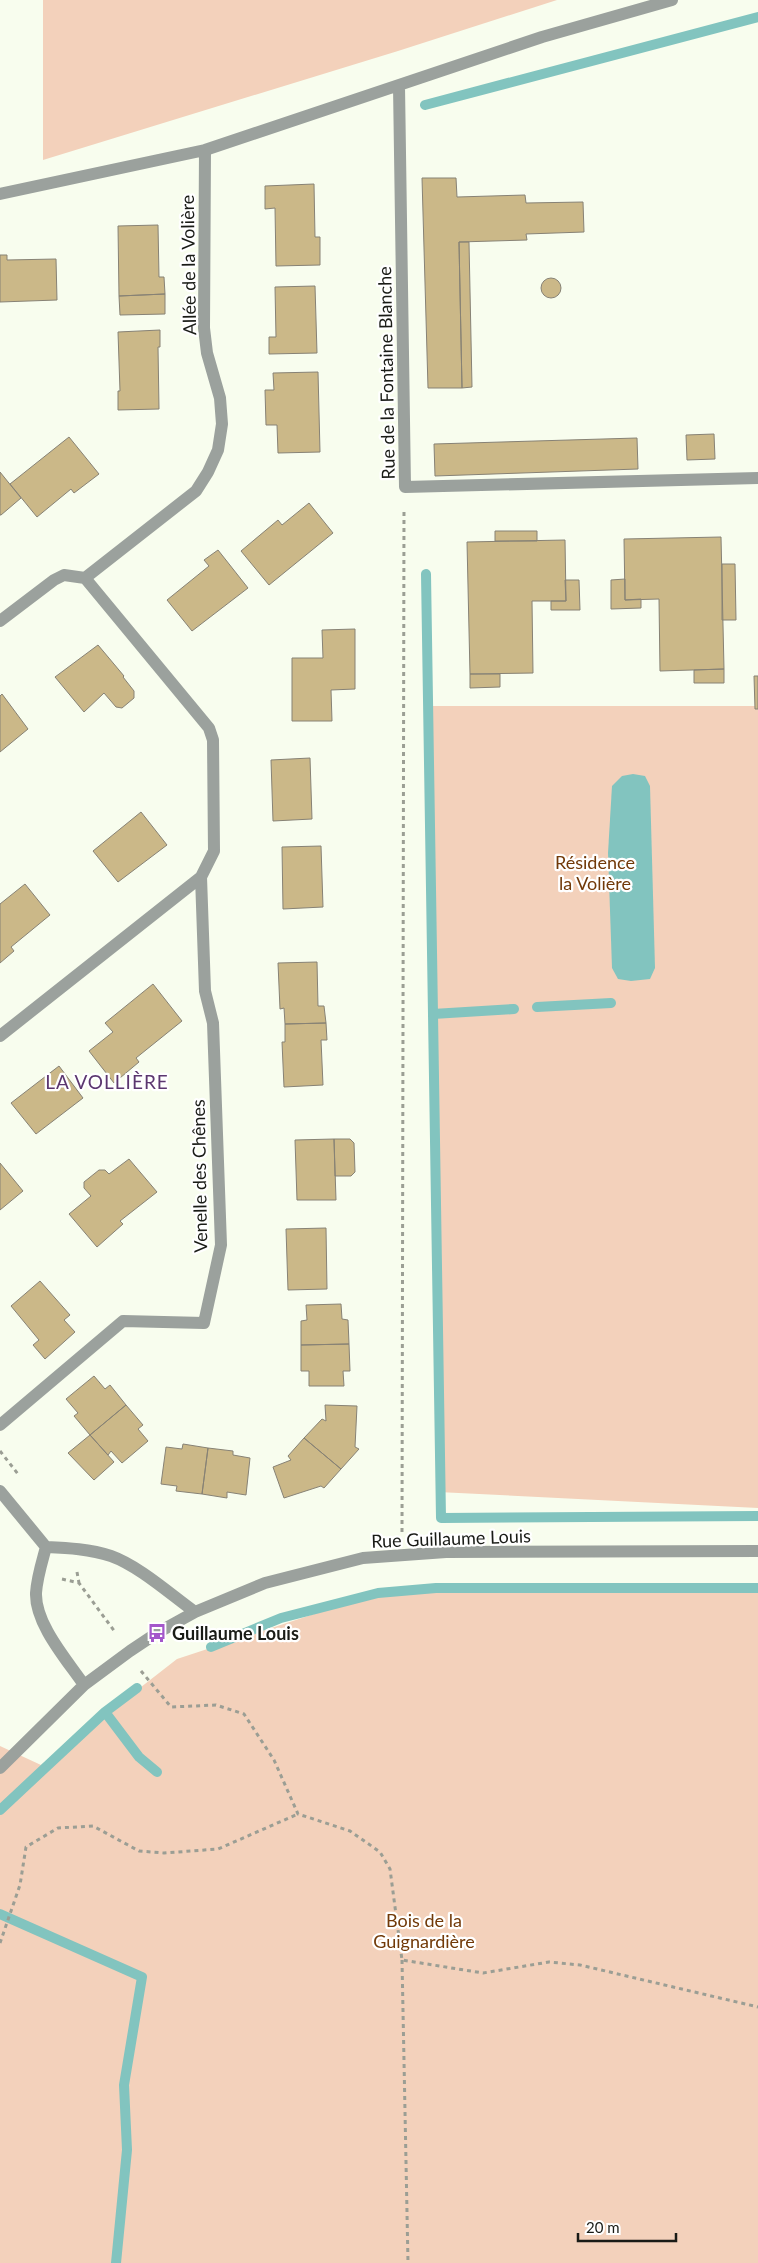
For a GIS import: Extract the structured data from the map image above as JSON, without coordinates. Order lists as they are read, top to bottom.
{
  "streets": {
    "street": [
      "Allée de la Volière",
      "Rue de la Fontaine Blanche",
      "Venelle des Chênes",
      "Rue Guillaume Louis"
    ]
  },
  "districts": ["LA VOLLIÈRE"],
  "parks": ["Résidence la Volière", "Bois de la Guignardière"],
  "places": {
    "bus stop": ["Guillaume Louis"]
  },
  "scale_bar": "20 m"
}
